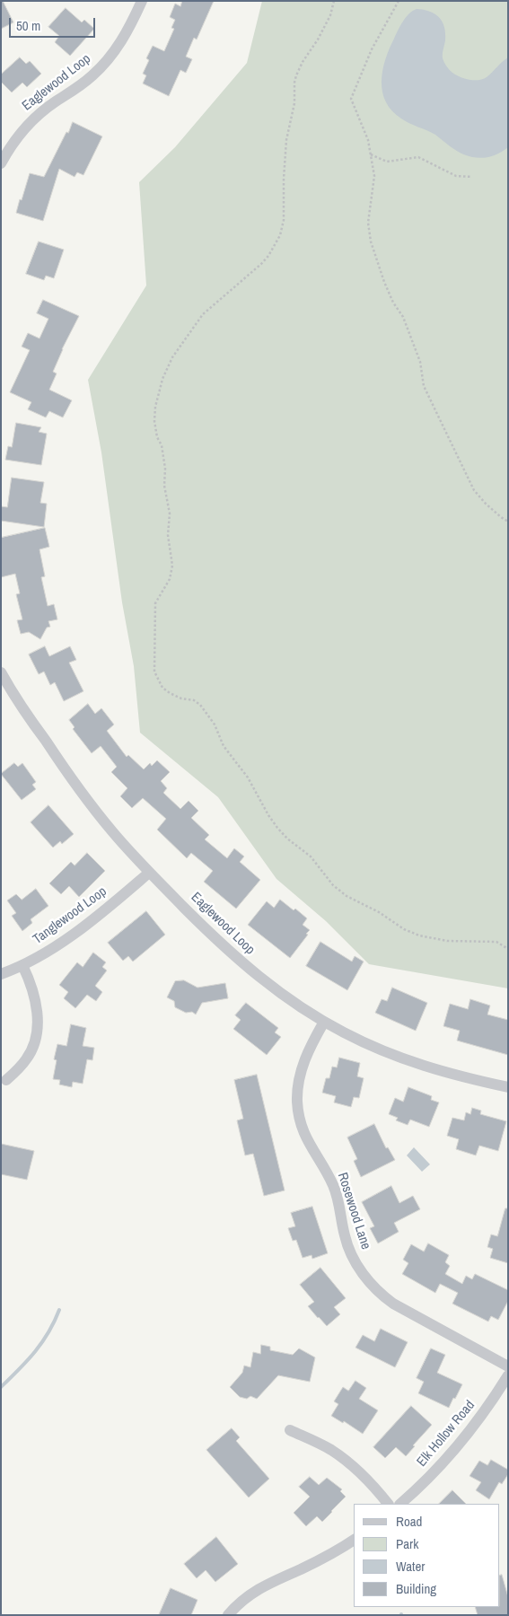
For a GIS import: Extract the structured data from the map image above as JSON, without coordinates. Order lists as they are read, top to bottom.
{
  "streets": {
    "street": [
      "Eaglewood Loop",
      "Tanglewood Loop",
      "Rosewood Lane",
      "Elk Hollow Road"
    ]
  },
  "crossings": [
    ["Eaglewood Loop", "Tanglewood Loop"],
    ["Eaglewood Loop", "Rosewood Lane"]
  ],
  "legend": [
    "Road",
    "Park",
    "Water",
    "Building"
  ],
  "scale_bar": "50 m"
}
